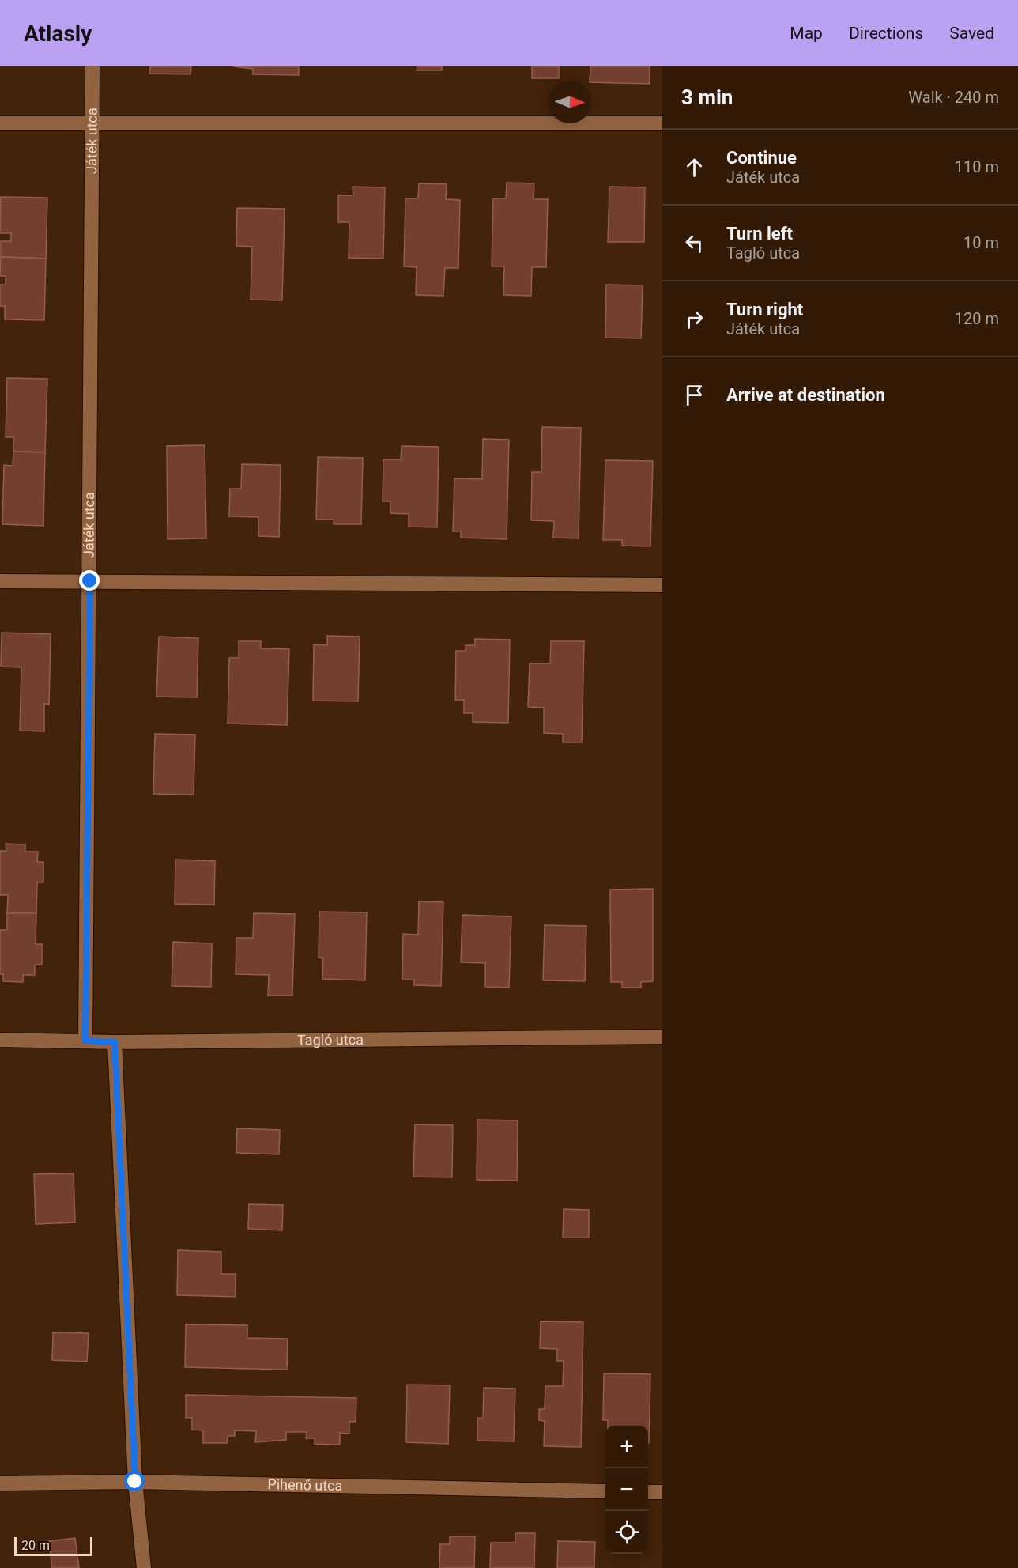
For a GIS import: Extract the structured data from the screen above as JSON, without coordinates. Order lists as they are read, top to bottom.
{
  "streets": {
    "street": ["Játék utca", "Tagló utca", "Pihenő utca"]
  },
  "crossings": [
    ["Játék utca", "Tagló utca"]
  ],
  "scale_bar": "20 m",
  "north": "right",
  "page": {
    "header": "Atlasly",
    "nav": ["Map", "Directions", "Saved"],
    "heading": ["3 min", "Walk · 240 m"],
    "list": [
      ["Continue", "Játék utca", "110 m"],
      ["Turn left", "Tagló utca", "10 m"],
      ["Turn right", "Játék utca", "120 m"],
      "Arrive at destination"
    ],
    "map_buttons": ["+", "−"],
    "scale": "20 m"
  }
}
